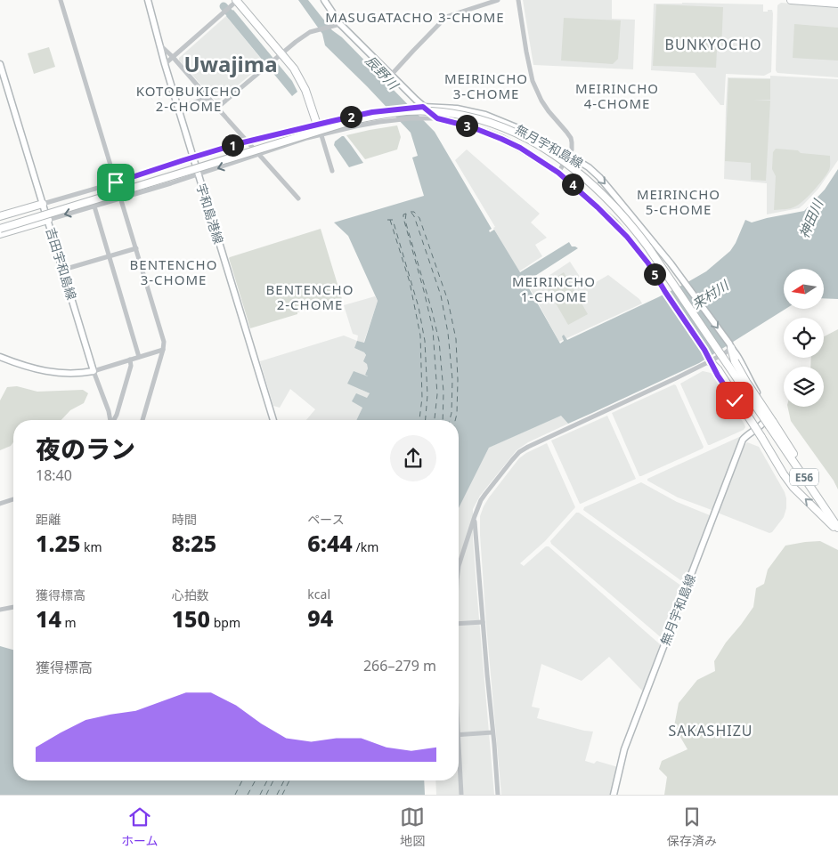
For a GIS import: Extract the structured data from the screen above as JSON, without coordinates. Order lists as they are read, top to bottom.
{
  "streets": {
    "highway": ["E56"],
    "main road": ["無月宇和島線", "宇和島港線", "吉田宇和島線"]
  },
  "districts": [
    "MASUGATACHO 3-CHOME",
    "BUNKYOCHO",
    "Uwajima",
    "MEIRINCHO 3-CHOME",
    "MEIRINCHO 4-CHOME",
    "KOTOBUKICHO 2-CHOME",
    "MEIRINCHO 5-CHOME",
    "BENTENCHO 3-CHOME",
    "MEIRINCHO 1-CHOME",
    "BENTENCHO 2-CHOME",
    "SAKASHIZU"
  ],
  "water": ["辰野川", "神田川", "来村川"],
  "north": "left",
  "page": {
    "pins": [
      "2",
      "3",
      "1",
      "4",
      "5"
    ],
    "heading": ["夜のラン", "18:40"],
    "stats": [
      ["距離", "1.25 km"],
      ["時間", "8:25"],
      ["ペース", "6:44 /km"],
      ["獲得標高", "14 m"],
      ["心拍数", "150 bpm"],
      ["kcal", "94"]
    ],
    "chart": ["獲得標高", "266–279 m"],
    "tabs": ["ホーム", "地図", "保存済み"]
  }
}
